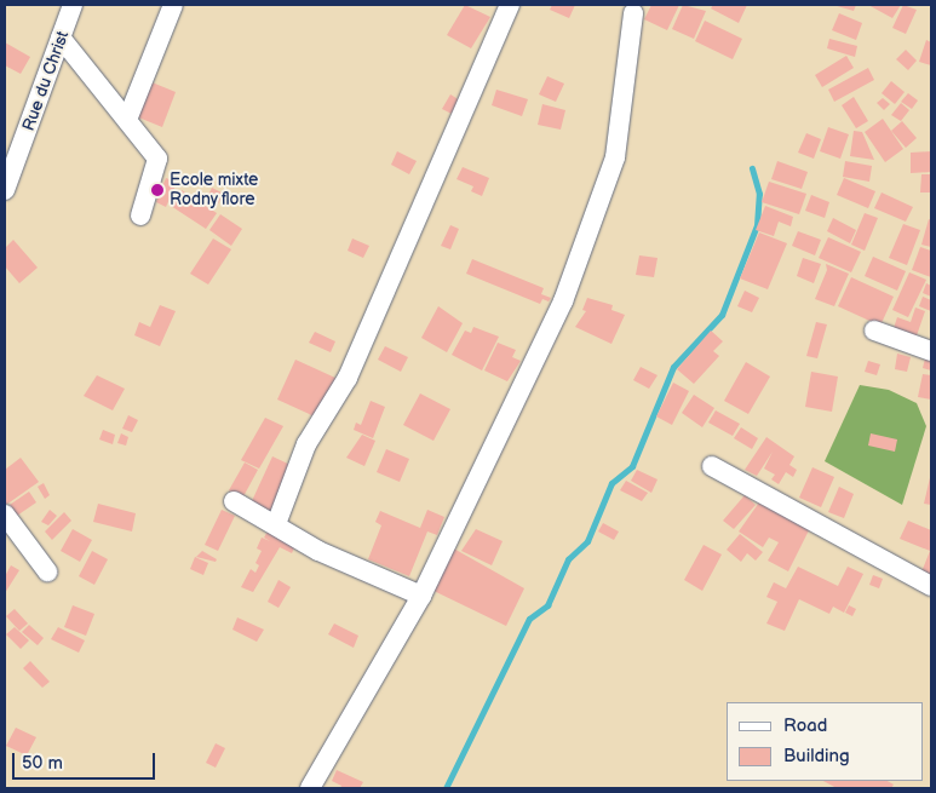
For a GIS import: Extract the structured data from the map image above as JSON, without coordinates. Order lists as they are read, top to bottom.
{
  "streets": {
    "street": ["Rue du Christ"]
  },
  "places": ["Ecole mixte Rodny flore"],
  "legend": ["Road", "Building"],
  "scale_bar": "50 m"
}
